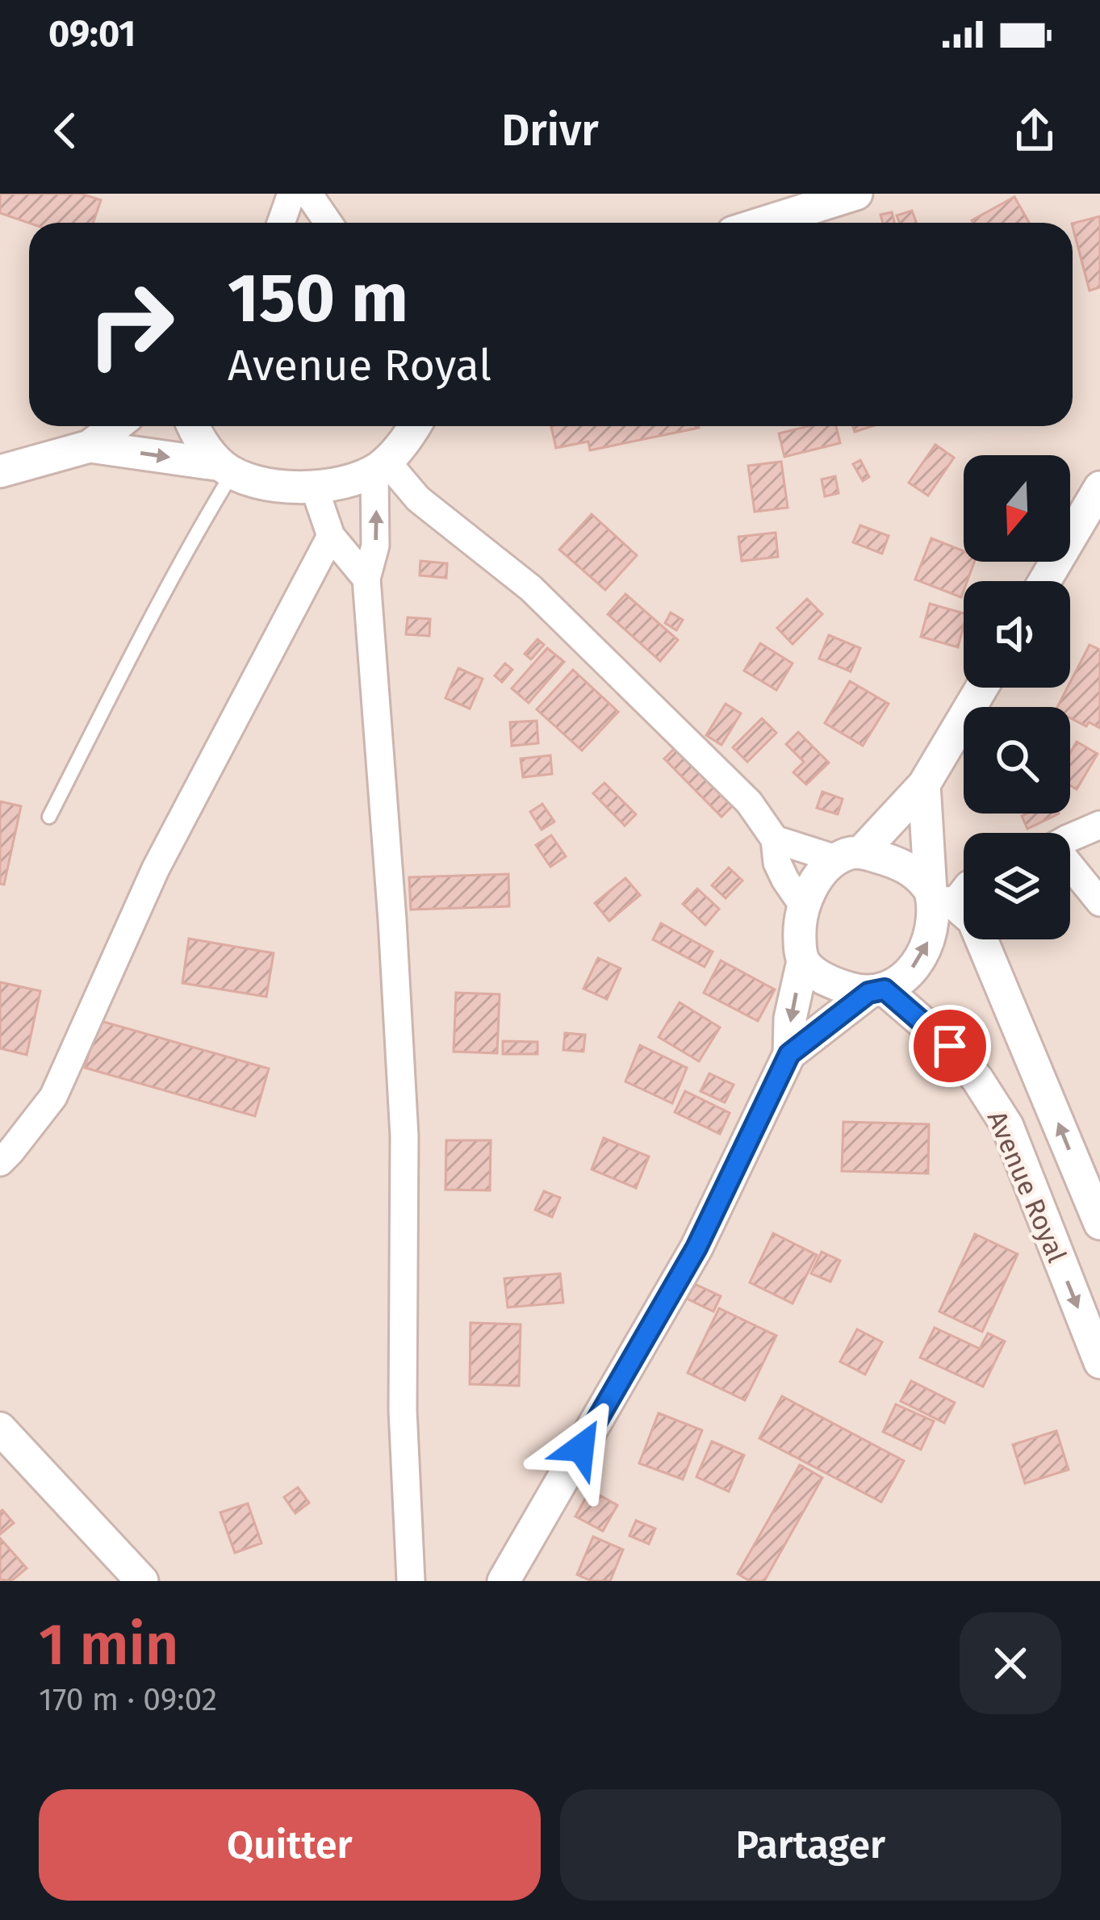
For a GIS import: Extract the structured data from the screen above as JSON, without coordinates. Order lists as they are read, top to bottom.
{
  "streets": {
    "street": ["Avenue Royal"]
  },
  "north": "bottom",
  "page": {
    "status": "09:01",
    "header": "Drivr",
    "turn": ["150 m", "Avenue Royal"],
    "heading": ["1 min", "170 m · 09:02"],
    "buttons": ["Quitter", "Partager"]
  }
}
